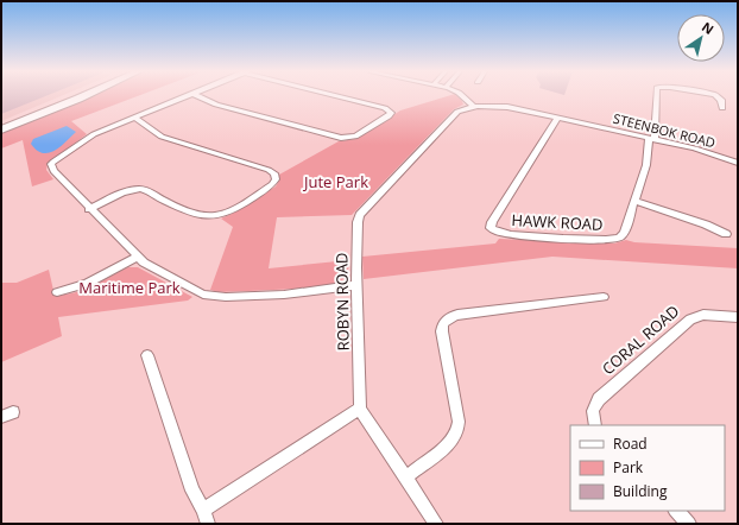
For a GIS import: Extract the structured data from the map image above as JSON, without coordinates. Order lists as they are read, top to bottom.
{
  "streets": {
    "street": [
      "STEENBOK ROAD",
      "HAWK ROAD",
      "ROBYN ROAD",
      "CORAL ROAD"
    ]
  },
  "crossings": [
    ["STEENBOK ROAD", "HAWK ROAD"],
    ["STEENBOK ROAD", "ROBYN ROAD"]
  ],
  "parks": ["Jute Park", "Maritime Park"],
  "legend": ["Road", "Park", "Building"],
  "north": "top right"
}
